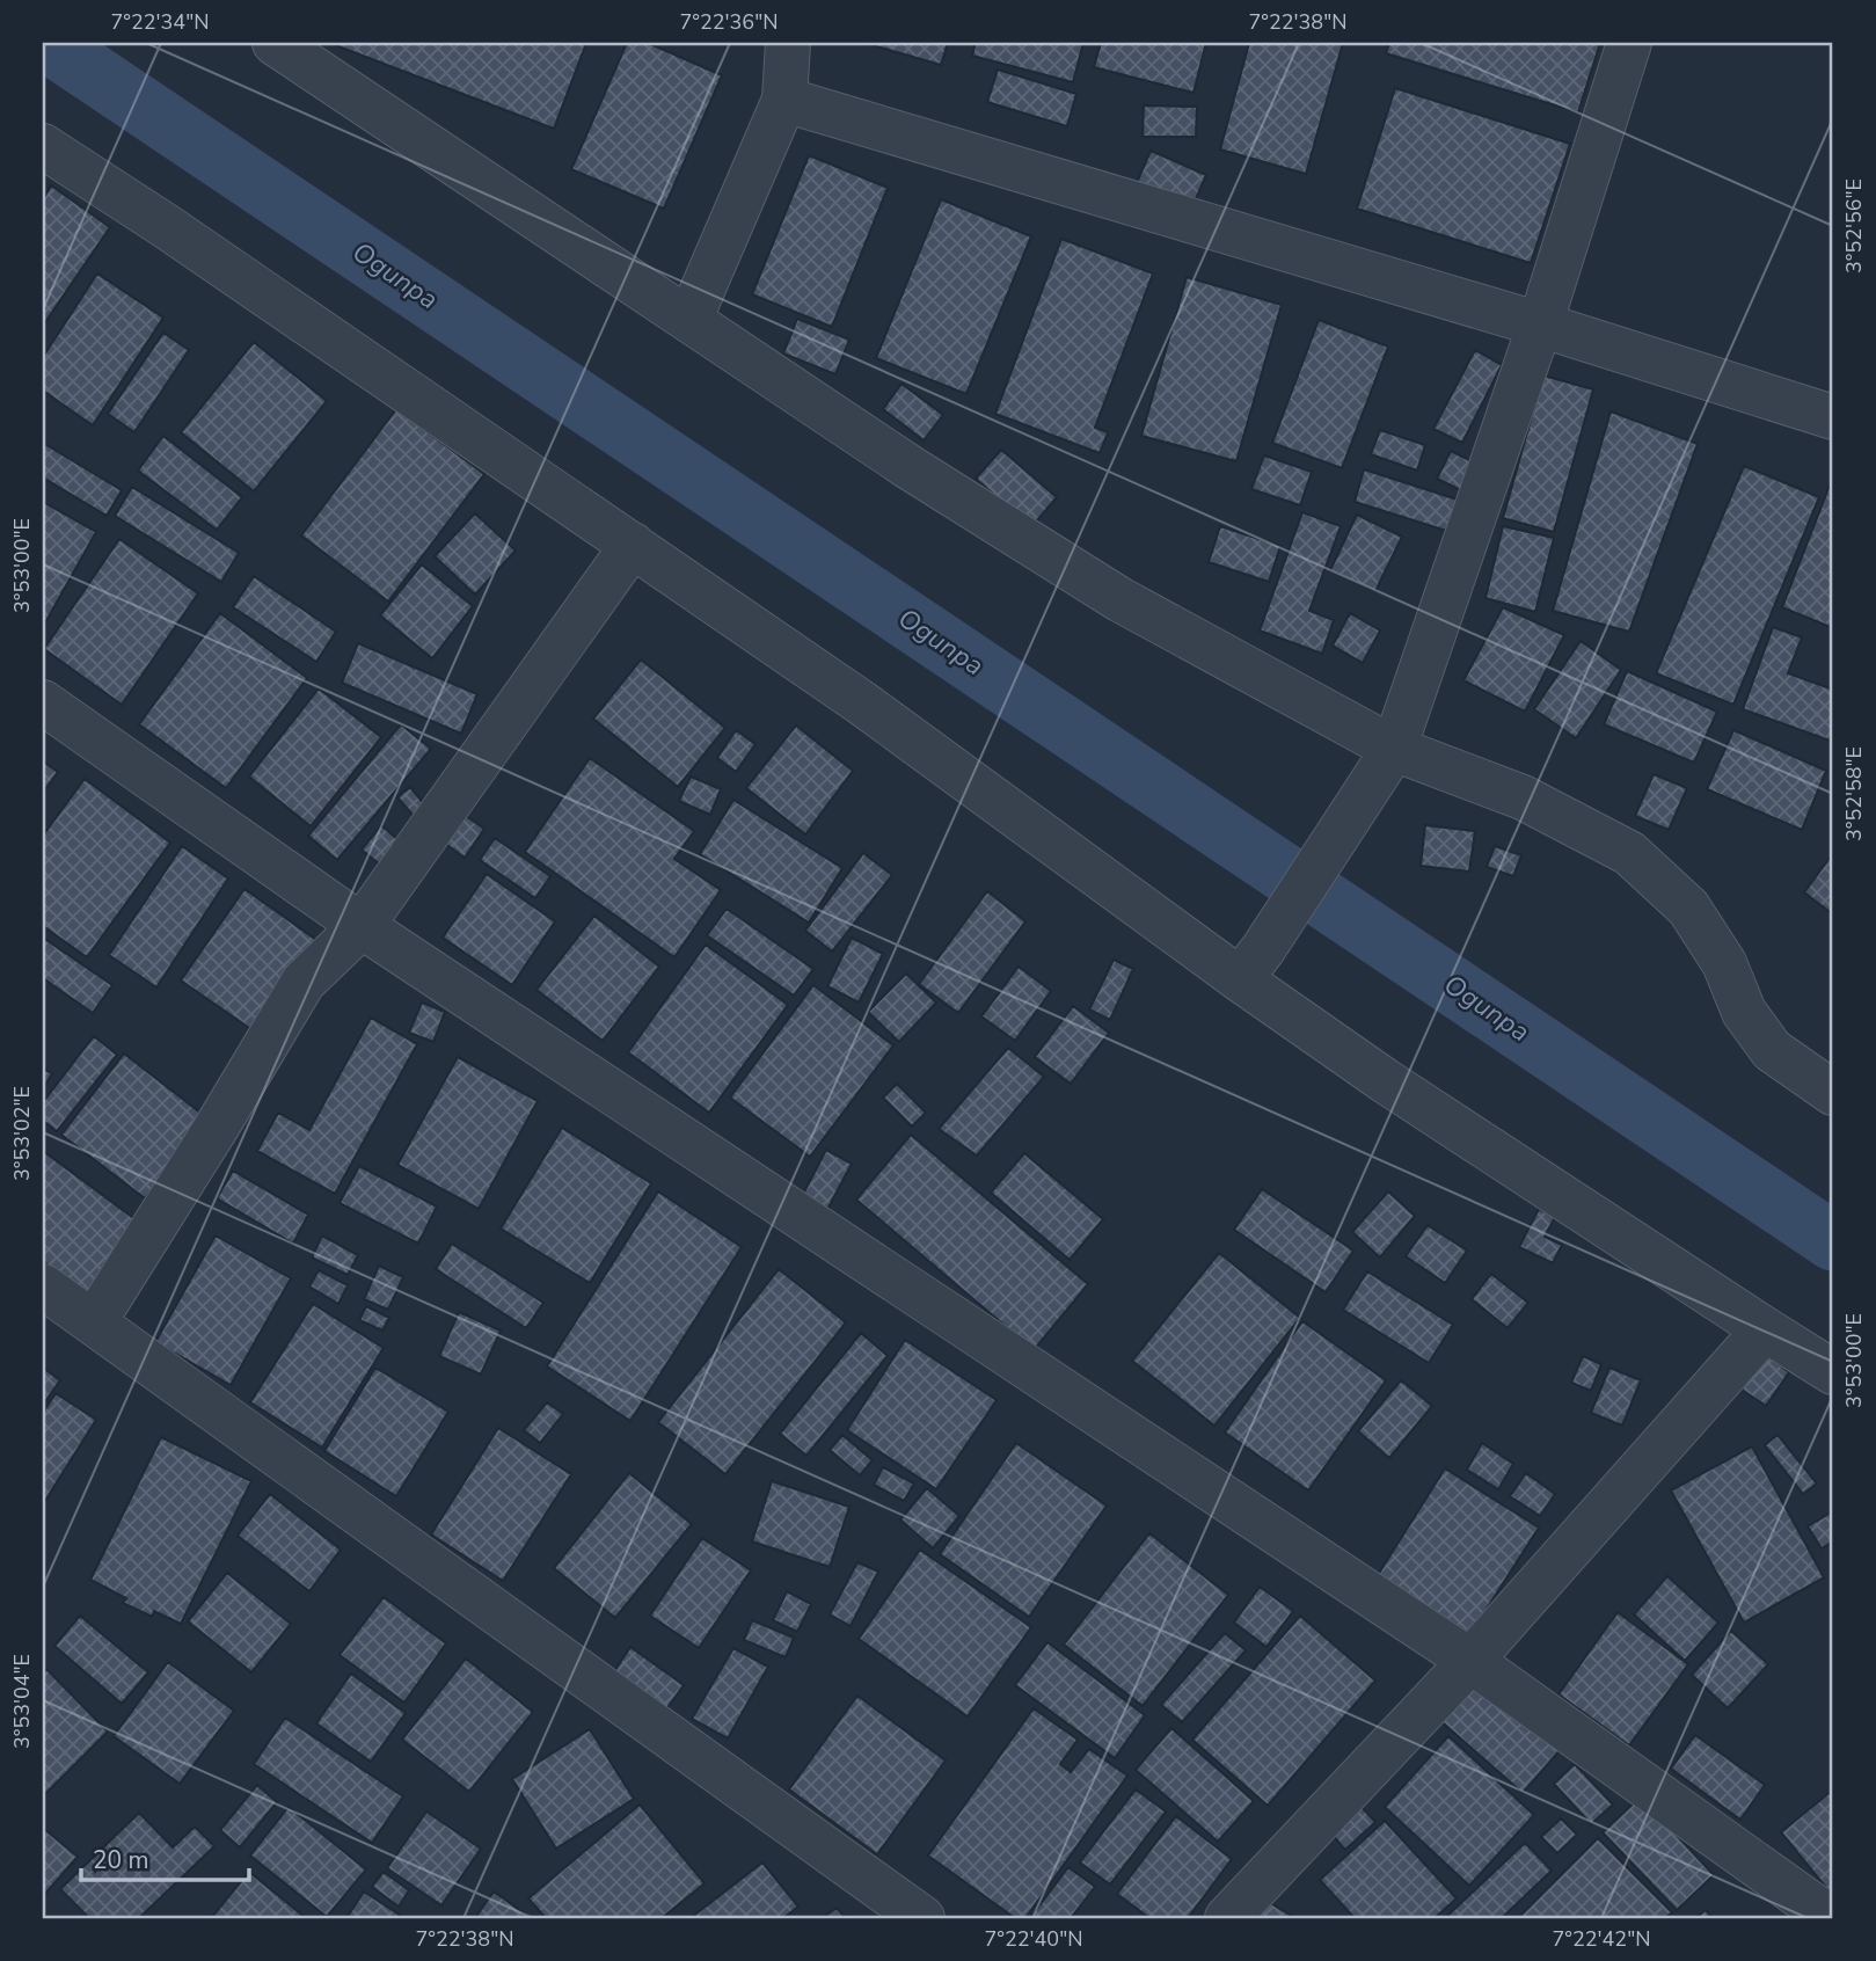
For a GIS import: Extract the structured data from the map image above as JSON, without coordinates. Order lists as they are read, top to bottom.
{
  "water": ["Ogunpa"],
  "scale_bar": "20 m",
  "coordinates": [
    "7°22'34\"N",
    "7°22'36\"N",
    "7°22'38\"N",
    "3°52'56\"E",
    "3°53'00\"E",
    "3°52'58\"E",
    "3°53'02\"E",
    "3°53'04\"E",
    "7°22'40\"N",
    "7°22'42\"N"
  ]
}
